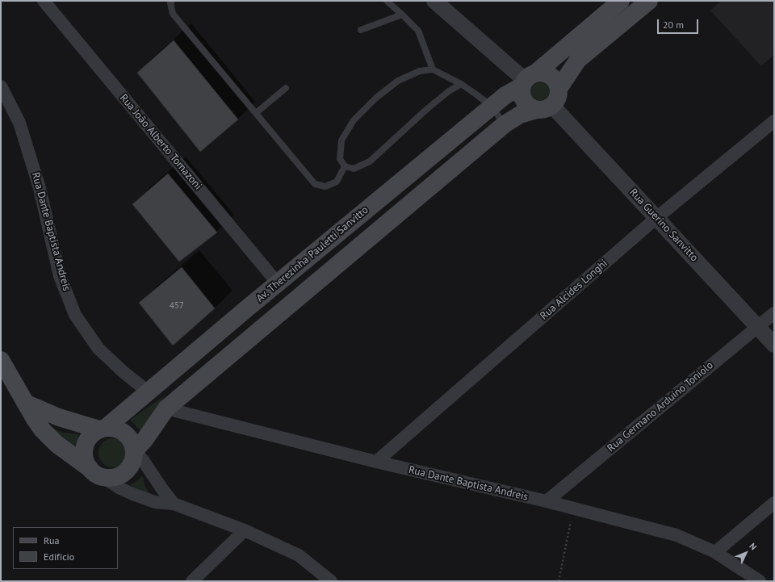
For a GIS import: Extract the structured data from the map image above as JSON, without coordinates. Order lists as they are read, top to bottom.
{
  "streets": {
    "main road": ["Av. Therezinha Pauletti Sanvitto"],
    "street": [
      "Rua João Alberto Tomazoni",
      "Rua Guerino Sanvitto",
      "Rua Dante Baptista Andreis",
      "Rua Alcides Longhi",
      "Rua Germano Arduíno Toniolo"
    ]
  },
  "crossings": [
    ["Rua João Alberto Tomazoni", "Av. Therezinha Pauletti Sanvitto"],
    ["Rua Guerino Sanvitto", "Av. Therezinha Pauletti Sanvitto"],
    ["Rua Guerino Sanvitto", "Rua Alcides Longhi"],
    ["Rua Guerino Sanvitto", "Rua Germano Arduíno Toniolo"],
    ["Rua Dante Baptista Andreis", "Av. Therezinha Pauletti Sanvitto"],
    ["Rua Dante Baptista Andreis", "Rua Alcides Longhi"],
    ["Rua Dante Baptista Andreis", "Rua Germano Arduíno Toniolo"]
  ],
  "house_numbers": ["457"],
  "legend": ["Rua", "Edifício"],
  "scale_bar": "20 m",
  "north": "top right"
}
